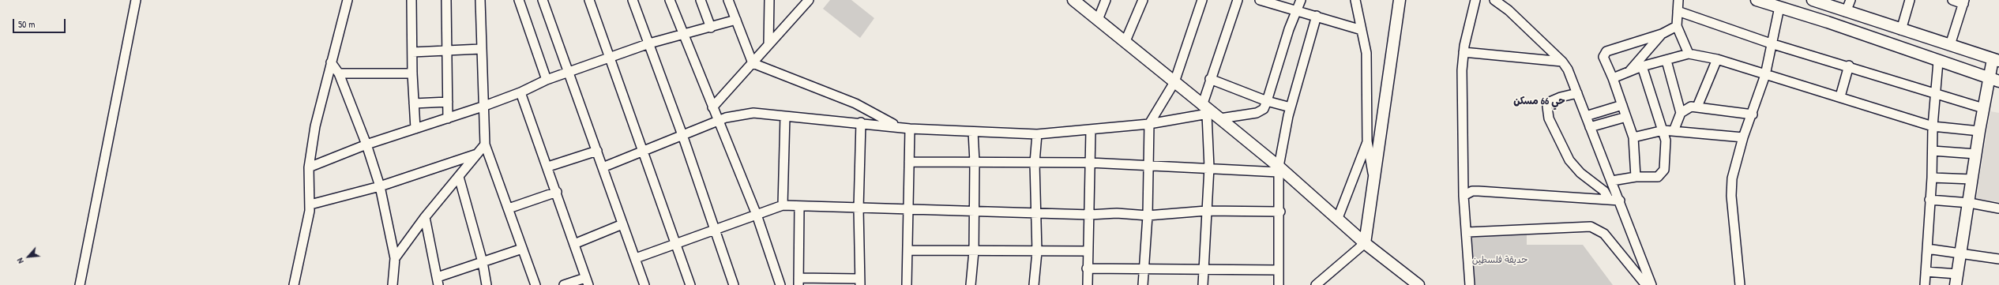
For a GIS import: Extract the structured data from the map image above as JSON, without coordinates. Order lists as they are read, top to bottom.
{
  "districts": ["حي 66 مسكن"],
  "parks": ["حديقة فلسطين"],
  "scale_bar": "50 m",
  "north": "bottom left"
}
